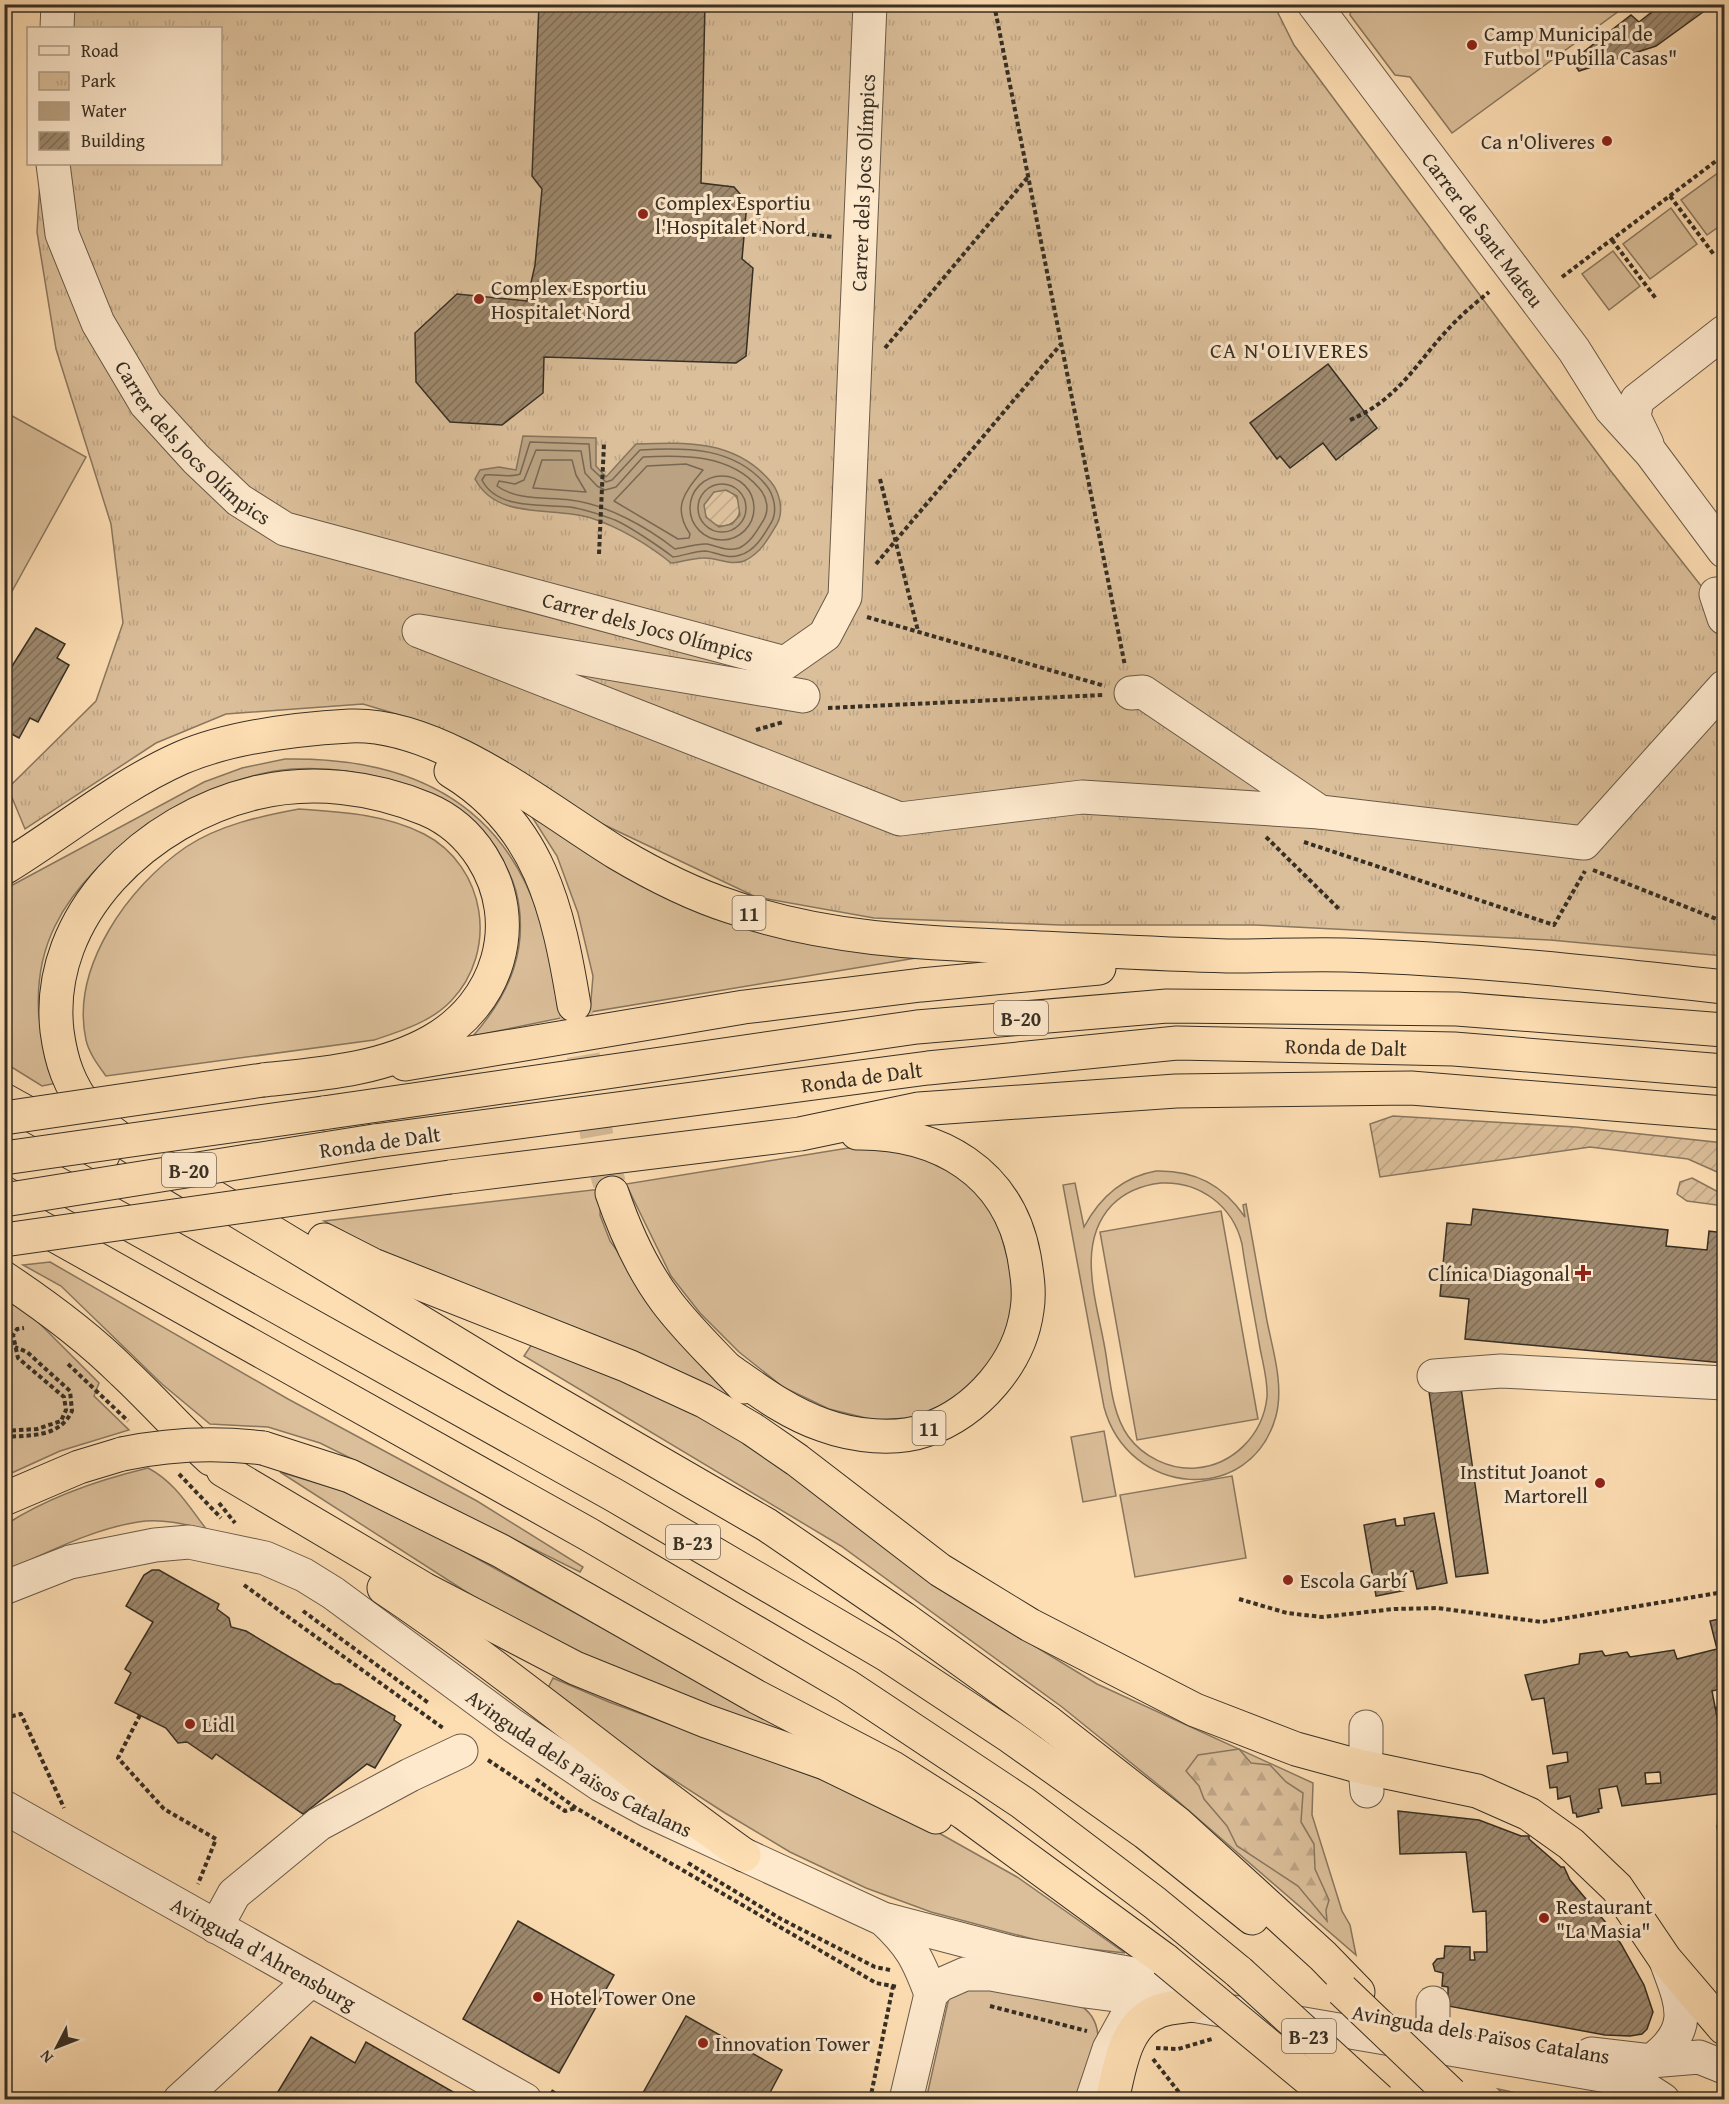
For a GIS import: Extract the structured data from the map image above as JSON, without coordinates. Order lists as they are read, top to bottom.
{
  "streets": {
    "highway": [
      "11",
      "B-20",
      "Ronda de Dalt",
      "B-23"
    ],
    "street": [
      "Carrer dels Jocs Olímpics",
      "Carrer de Sant Mateu",
      "Avinguda dels Països Catalans",
      "Avinguda d'Ahrensburg"
    ]
  },
  "crossings": [
    ["Ronda de Dalt", "B-23"]
  ],
  "districts": ["CA N'OLIVERES"],
  "places": {
    "other": [
      "Camp Municipal de Futbol \"Pubilla Casas\"",
      "Ca n'Oliveres",
      "Complex Esportiu l'Hospitalet Nord",
      "Complex Esportiu Hospitalet Nord",
      "Institut Joanot Martorell",
      "Escola Garbí",
      "Lidl",
      "Restaurant \"La Masia\"",
      "Hotel Tower One",
      "Innovation Tower"
    ],
    "health": ["Clínica Diagonal"]
  },
  "legend": [
    "Road",
    "Park",
    "Water",
    "Building"
  ],
  "north": "bottom left"
}
